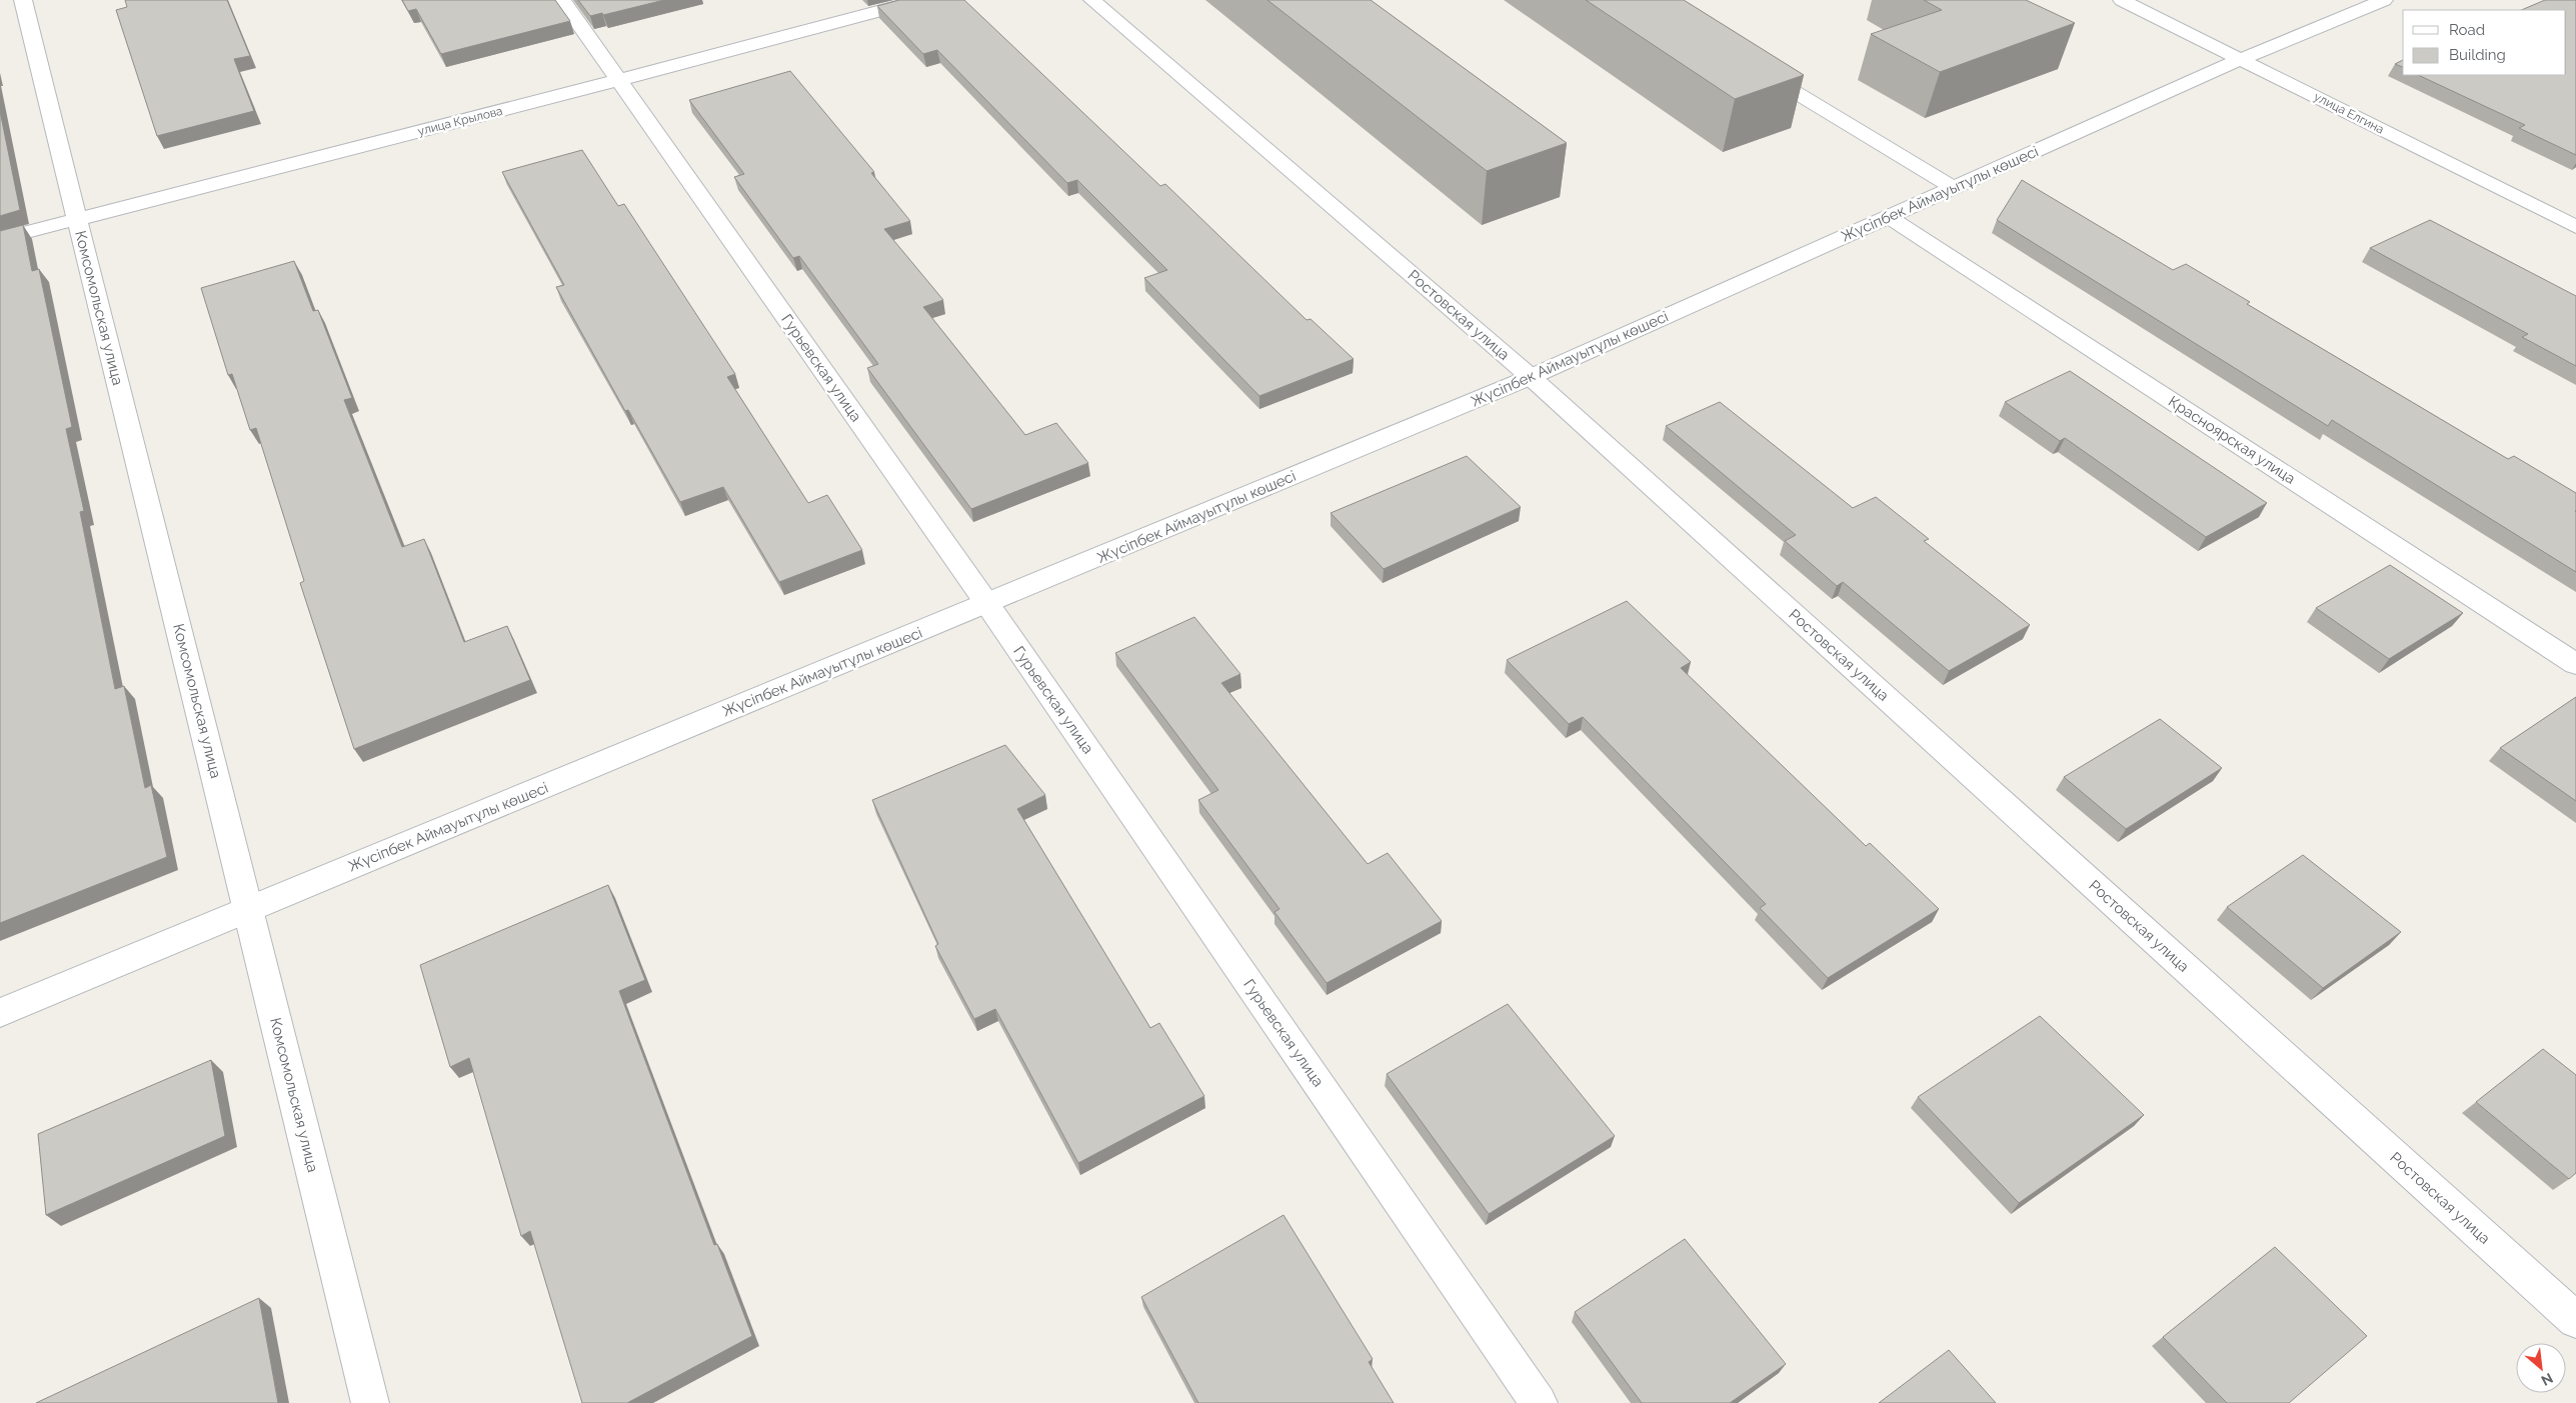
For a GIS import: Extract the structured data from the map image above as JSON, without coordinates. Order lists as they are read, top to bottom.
{
  "streets": {
    "street": [
      "улица Елгина",
      "улица Крылова",
      "Жүсіпбек Аймауытұлы көшесі",
      "Комсомольская улица",
      "Ростовская улица",
      "Гурьевская улица",
      "Красноярская улица"
    ]
  },
  "crossings": [
    ["улица Елгина", "Жүсіпбек Аймауытұлы көшесі"],
    ["улица Крылова", "Комсомольская улица"],
    ["улица Крылова", "Гурьевская улица"],
    ["Жүсіпбек Аймауытұлы көшесі", "Комсомольская улица"],
    ["Жүсіпбек Аймауытұлы көшесі", "Ростовская улица"],
    ["Жүсіпбек Аймауытұлы көшесі", "Гурьевская улица"],
    ["Жүсіпбек Аймауытұлы көшесі", "Красноярская улица"]
  ],
  "legend": ["Road", "Building"],
  "north": "bottom right"
}
